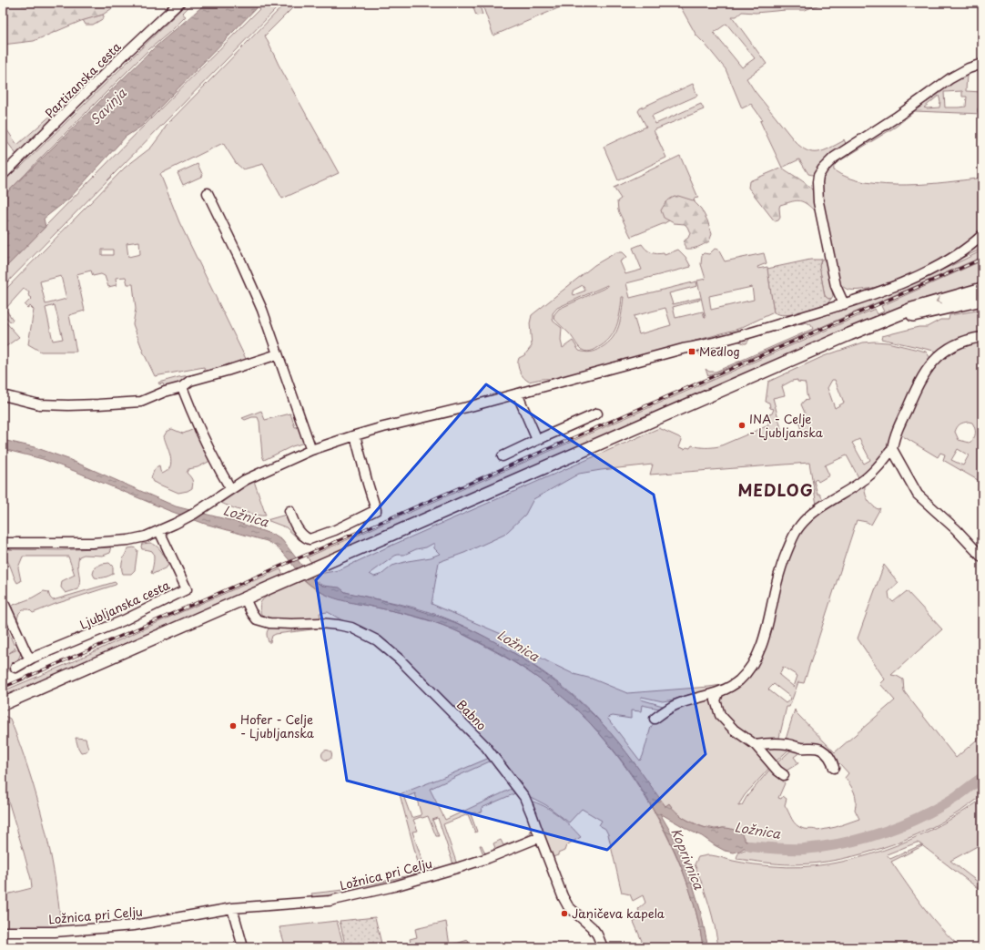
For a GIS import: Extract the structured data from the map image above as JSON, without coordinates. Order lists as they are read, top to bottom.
{
  "streets": {
    "street": [
      "Partizanska cesta",
      "Ljubljanska cesta",
      "Babno",
      "Ložnica pri Celju"
    ]
  },
  "crossings": [
    ["Babno", "Ložnica pri Celju"]
  ],
  "districts": ["MEDLOG"],
  "water": ["Savinja", "Ložnica", "Koprivnica"],
  "places": {
    "transit": ["Medlog"],
    "other": ["INA - Celje - Ljubljanska", "Hofer - Celje - Ljubljanska", "Janičeva kapela"]
  }
}
